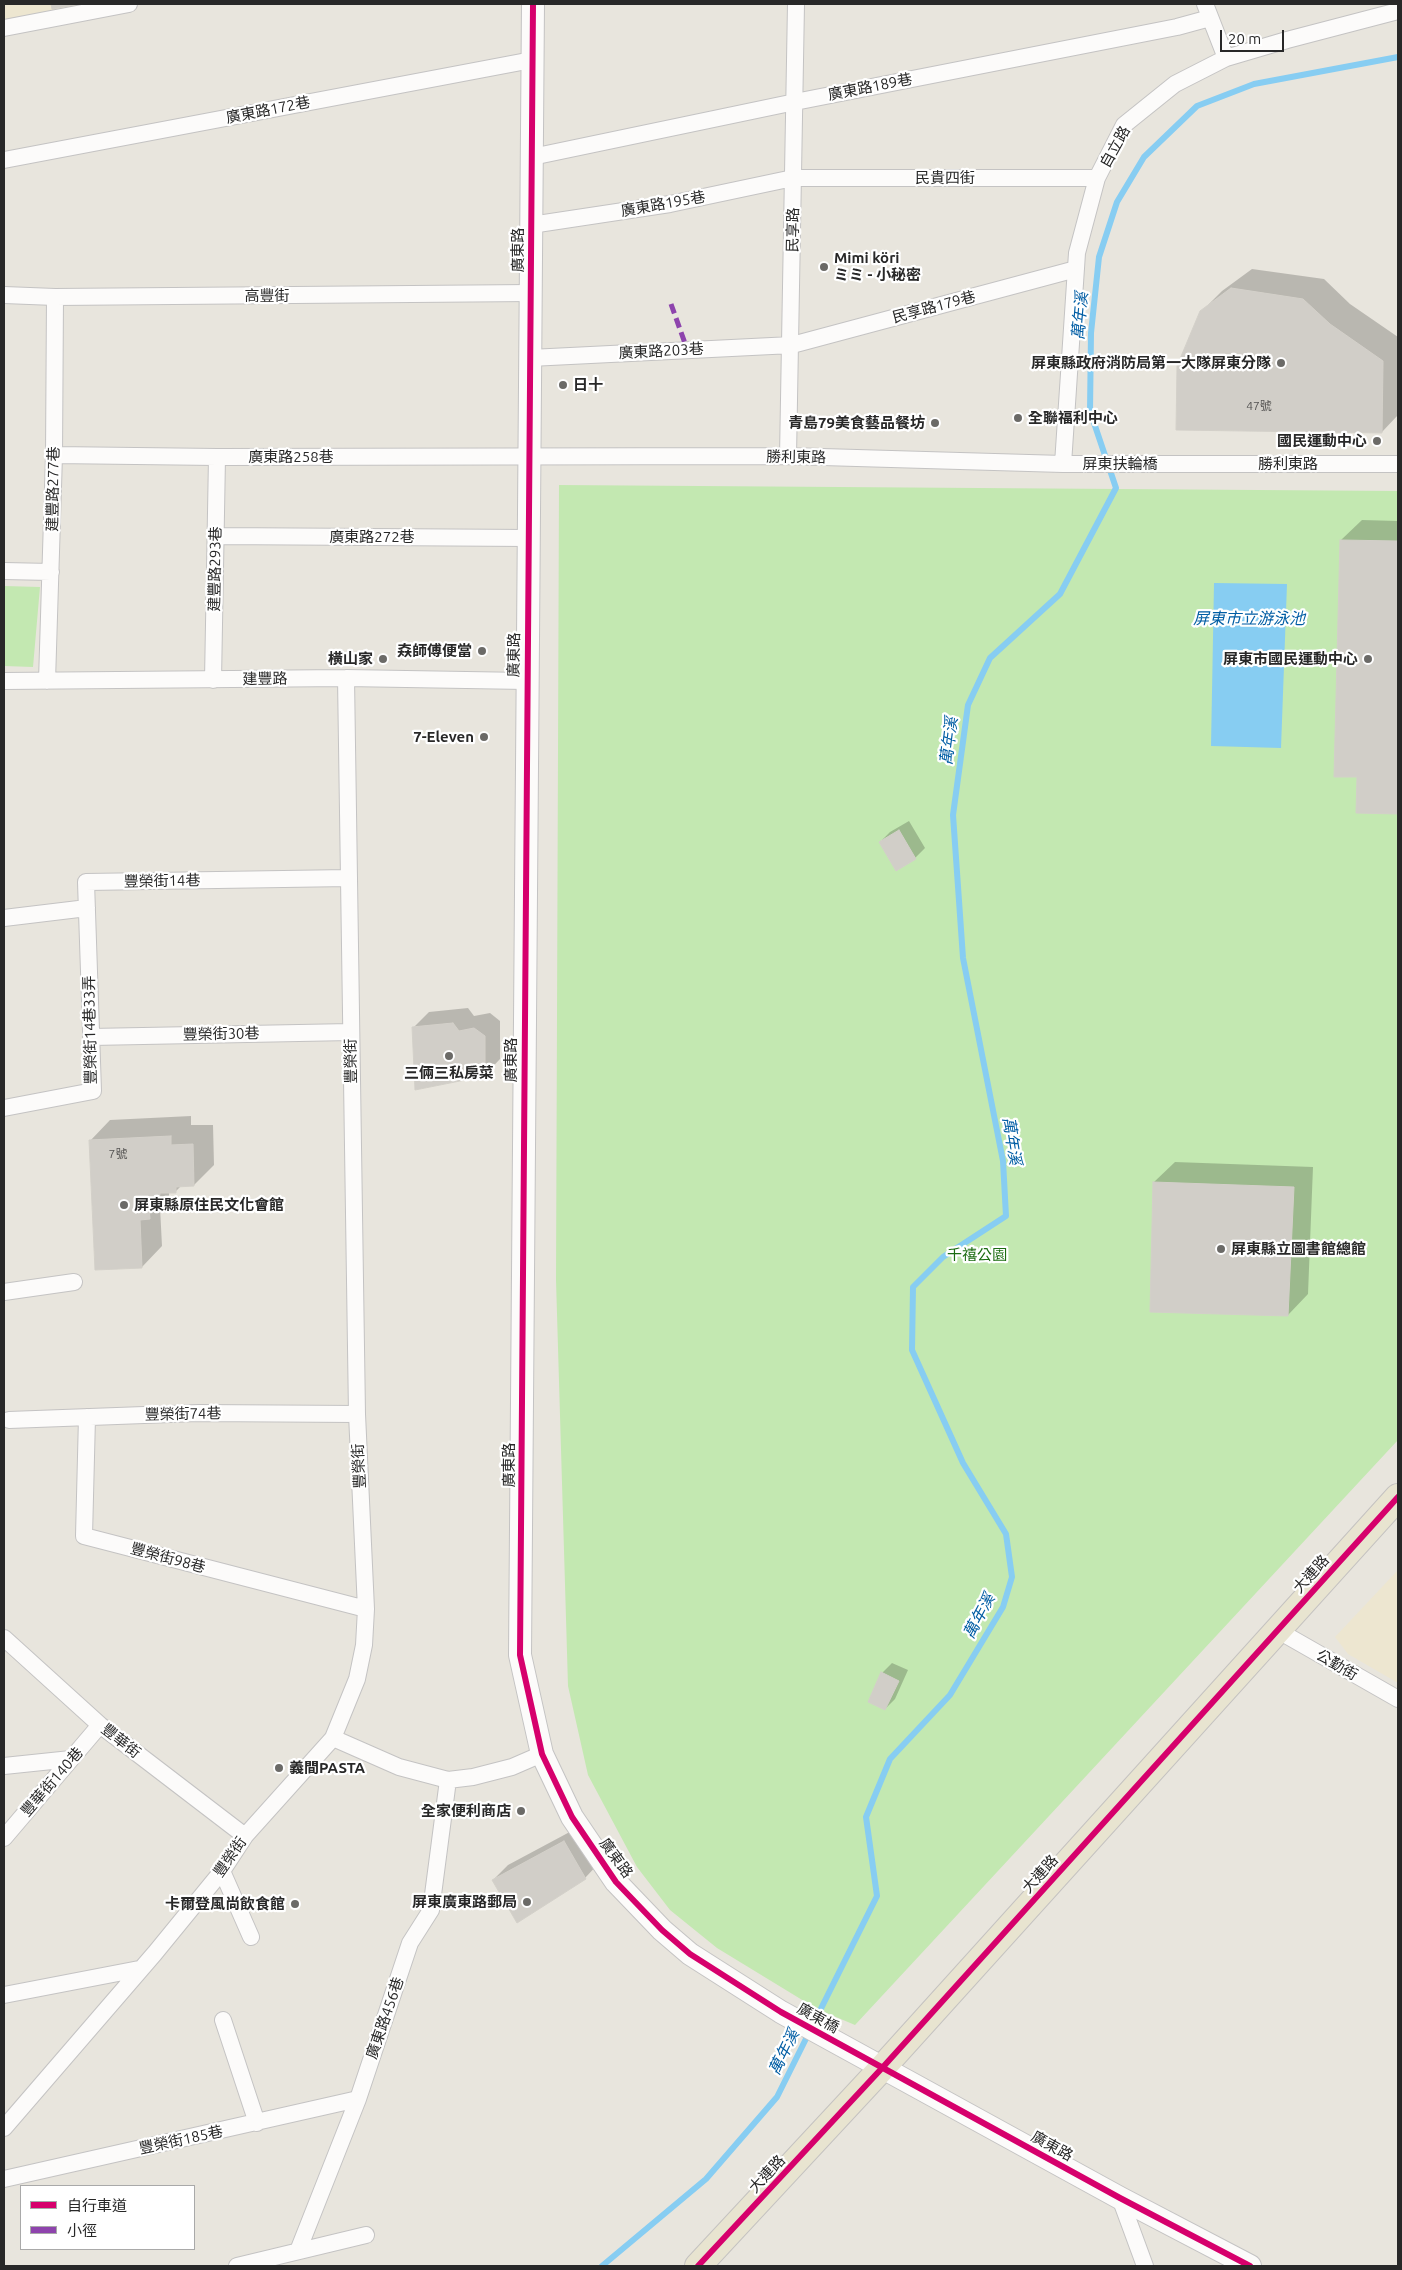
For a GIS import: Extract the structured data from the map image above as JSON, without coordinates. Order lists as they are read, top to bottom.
{
  "streets": {
    "main road": ["大連路"],
    "street": [
      "廣東路189巷",
      "廣東路172巷",
      "自立路",
      "民貴四街",
      "廣東路195巷",
      "民享路",
      "廣東路",
      "高豐街",
      "民享路179巷",
      "廣東路203巷",
      "廣東路258巷",
      "勝利東路",
      "屏東扶輪橋",
      "建豐路277巷",
      "廣東路272巷",
      "建豐路293巷",
      "建豐路",
      "豐榮街14巷",
      "豐榮街14巷33弄",
      "豐榮街30巷",
      "豐榮街",
      "豐榮街74巷",
      "豐榮街98巷",
      "公勤街",
      "豐華街",
      "豐華街140巷",
      "廣東路456巷",
      "廣東橋",
      "豐榮街185巷"
    ]
  },
  "crossings": [
    ["廣東路189巷", "民享路"],
    ["廣東路189巷", "廣東路"],
    ["廣東路172巷", "廣東路"],
    ["自立路", "民貴四街"],
    ["自立路", "民享路179巷"],
    ["自立路", "勝利東路"],
    ["自立路", "屏東扶輪橋"],
    ["民貴四街", "廣東路195巷"],
    ["民貴四街", "民享路"],
    ["廣東路195巷", "民享路"],
    ["廣東路195巷", "廣東路"],
    ["民享路", "民享路179巷"],
    ["民享路", "廣東路203巷"],
    ["民享路", "勝利東路"],
    ["廣東路", "高豐街"],
    ["廣東路", "廣東路203巷"],
    ["廣東路", "廣東路258巷"],
    ["廣東路", "勝利東路"],
    ["廣東路", "廣東路272巷"],
    ["廣東路", "建豐路"],
    ["廣東路", "大連路"],
    ["廣東路", "廣東橋"],
    ["高豐街", "建豐路277巷"],
    ["民享路179巷", "廣東路203巷"],
    ["廣東路258巷", "勝利東路"],
    ["廣東路258巷", "建豐路277巷"],
    ["廣東路258巷", "建豐路293巷"],
    ["勝利東路", "屏東扶輪橋"],
    ["建豐路277巷", "建豐路"],
    ["廣東路272巷", "建豐路293巷"],
    ["建豐路293巷", "建豐路"],
    ["建豐路", "豐榮街"],
    ["豐榮街14巷", "豐榮街14巷33弄"],
    ["豐榮街14巷", "豐榮街"],
    ["豐榮街14巷33弄", "豐榮街30巷"],
    ["豐榮街30巷", "豐榮街"],
    ["豐榮街", "豐榮街74巷"],
    ["豐榮街", "豐榮街98巷"],
    ["豐榮街", "豐華街"],
    ["豐榮街74巷", "豐榮街98巷"],
    ["大連路", "公勤街"],
    ["豐華街", "豐華街140巷"],
    ["廣東路456巷", "豐榮街185巷"]
  ],
  "water": ["萬年溪", "屏東市立游泳池"],
  "parks": ["千禧公園"],
  "places": [
    "Mimi köri ミミ - 小秘密",
    "屏東縣政府消防局第一大隊屏東分隊",
    "日十",
    "全聯福利中心",
    "青島79美食藝品餐坊",
    "國民運動中心",
    "𡘙師傅便當",
    "橫山家",
    "屏東市國民運動中心",
    "7-Eleven",
    "三倆三私房菜",
    "屏東縣原住民文化會館",
    "屏東縣立圖書館總館",
    "義間PASTA",
    "全家便利商店",
    "屏東廣東路郵局",
    "卡爾登風尚飲食館"
  ],
  "house_numbers": ["47號", "7號"],
  "legend": ["自行車道", "小徑"],
  "scale_bar": "20 m"
}
